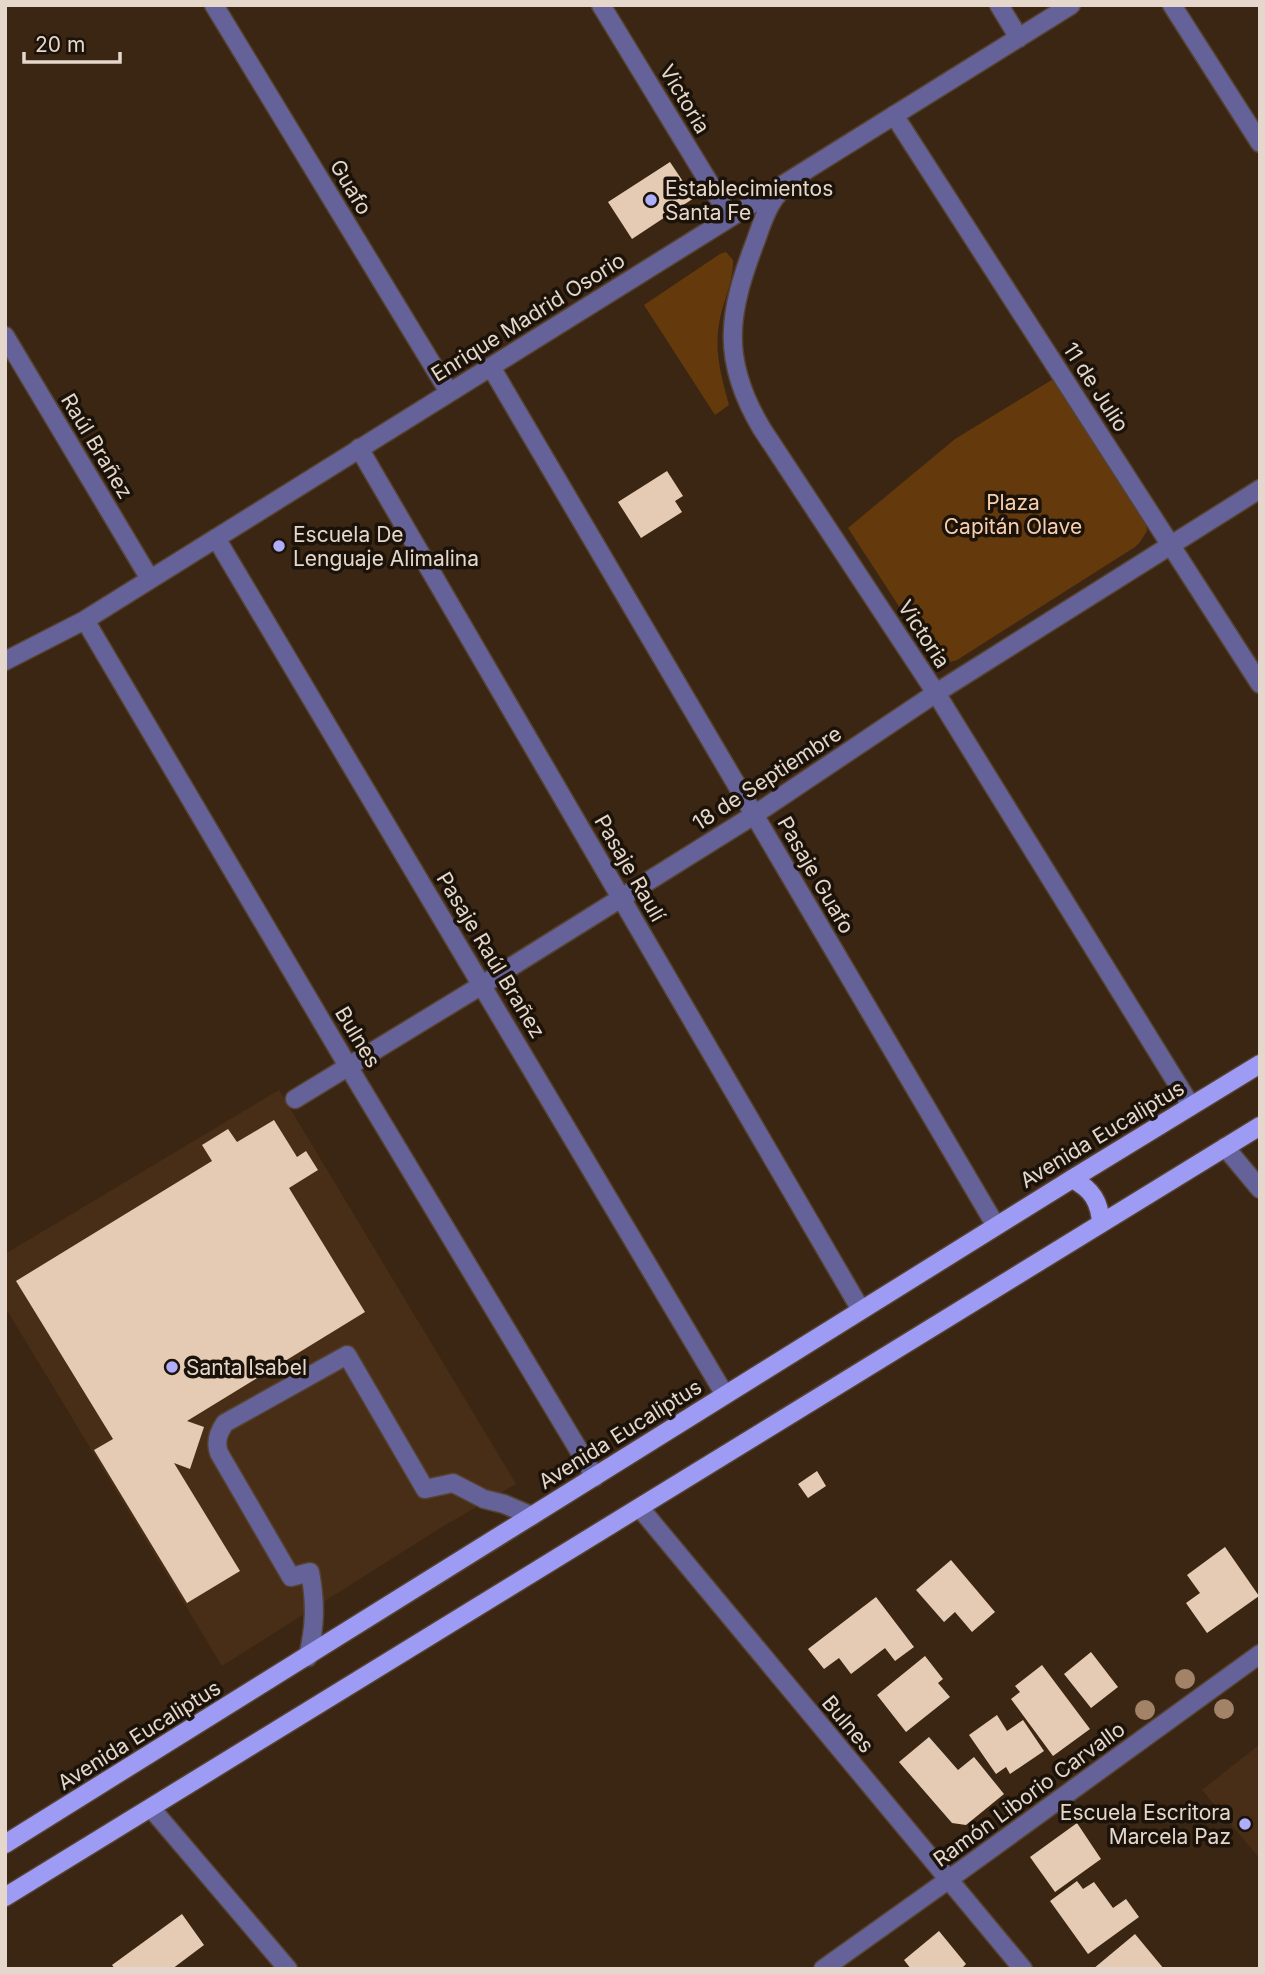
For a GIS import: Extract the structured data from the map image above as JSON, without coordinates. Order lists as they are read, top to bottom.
{
  "streets": {
    "main road": ["Avenida Eucaliptus"],
    "street": [
      "Victoria",
      "Guafo",
      "Enrique Madrid Osorio",
      "11 de Julio",
      "Raúl Brañez",
      "18 de Septiembre",
      "Pasaje Raulí",
      "Pasaje Guafo",
      "Pasaje Raúl Brañez",
      "Bulnes",
      "Ramón Liborio Carvallo"
    ]
  },
  "crossings": [
    ["Victoria", "Enrique Madrid Osorio"],
    ["Victoria", "18 de Septiembre"],
    ["Victoria", "Avenida Eucaliptus"],
    ["Guafo", "Enrique Madrid Osorio"],
    ["Enrique Madrid Osorio", "11 de Julio"],
    ["Enrique Madrid Osorio", "Raúl Brañez"],
    ["Enrique Madrid Osorio", "Pasaje Raulí"],
    ["Enrique Madrid Osorio", "Pasaje Guafo"],
    ["Enrique Madrid Osorio", "Pasaje Raúl Brañez"],
    ["Enrique Madrid Osorio", "Bulnes"],
    ["11 de Julio", "18 de Septiembre"],
    ["18 de Septiembre", "Pasaje Raulí"],
    ["18 de Septiembre", "Pasaje Guafo"],
    ["18 de Septiembre", "Pasaje Raúl Brañez"],
    ["18 de Septiembre", "Bulnes"],
    ["Pasaje Raulí", "Avenida Eucaliptus"],
    ["Pasaje Guafo", "Avenida Eucaliptus"],
    ["Pasaje Raúl Brañez", "Avenida Eucaliptus"],
    ["Bulnes", "Avenida Eucaliptus"],
    ["Bulnes", "Ramón Liborio Carvallo"]
  ],
  "parks": ["Plaza Capitán Olave"],
  "places": [
    "Establecimientos Santa Fe",
    "Escuela De Lenguaje Alimalina",
    "Santa Isabel",
    "Escuela Escritora Marcela Paz"
  ],
  "scale_bar": "20 m"
}
